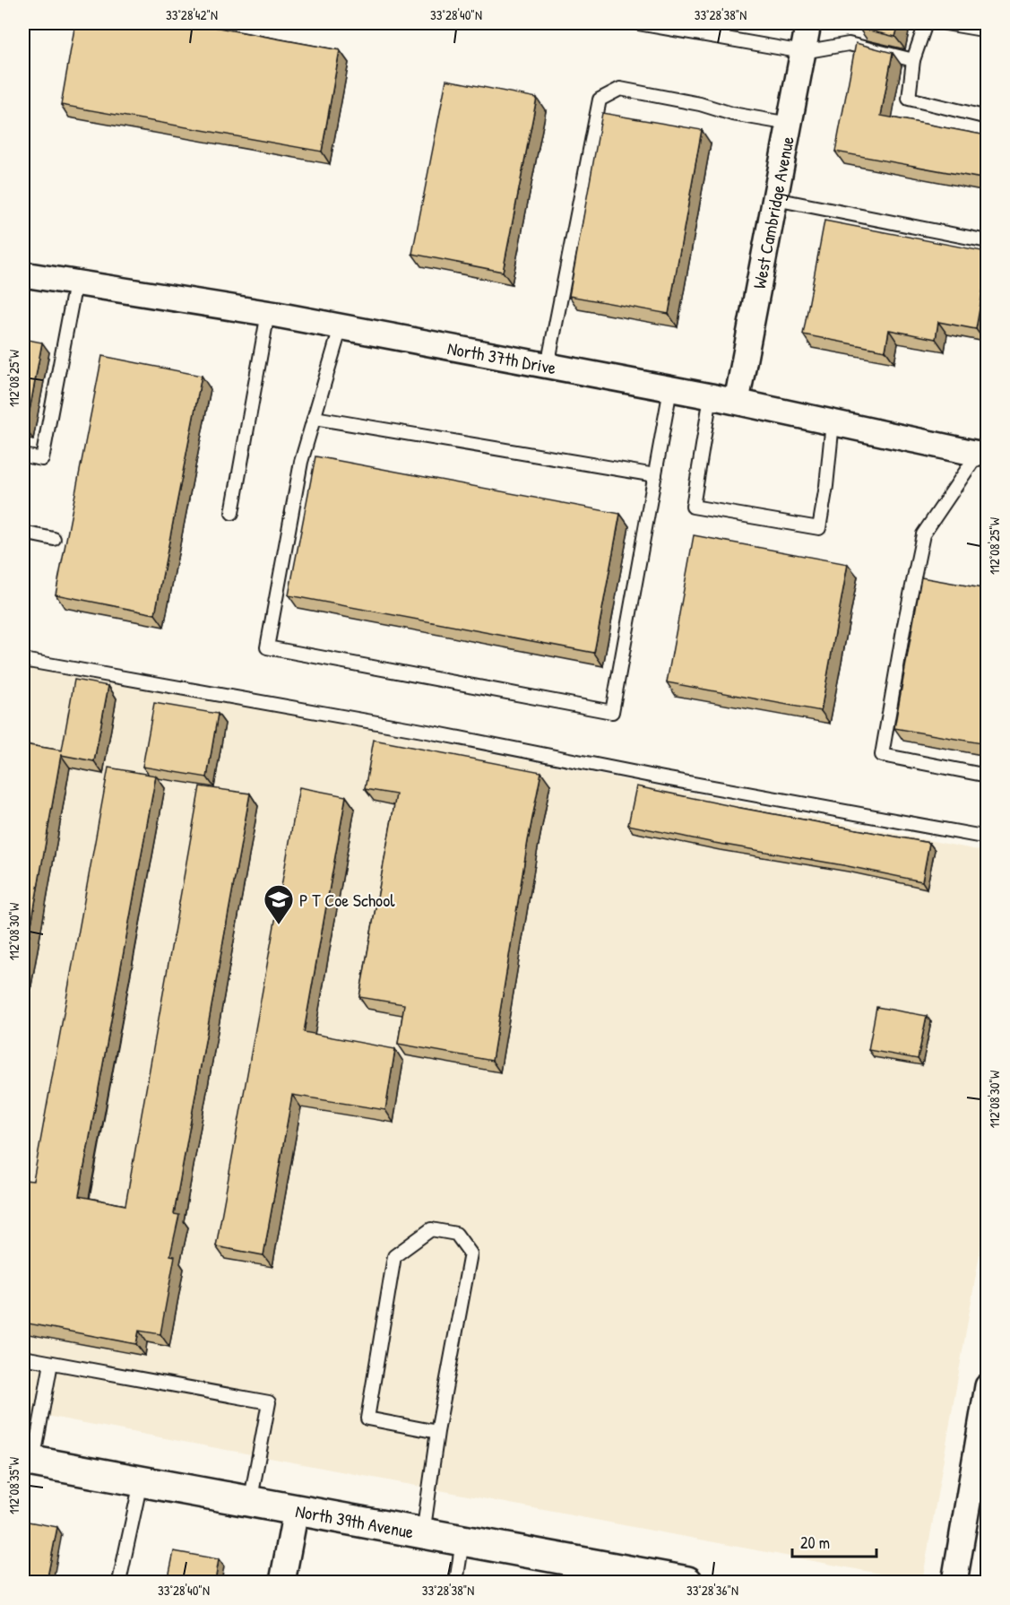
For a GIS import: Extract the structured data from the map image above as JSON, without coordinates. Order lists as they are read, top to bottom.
{
  "streets": {
    "street": ["West Cambridge Avenue", "North 37th Drive", "North 39th Avenue"]
  },
  "crossings": [
    ["West Cambridge Avenue", "North 37th Drive"]
  ],
  "places": {
    "school or university": ["P T Coe School"]
  },
  "scale_bar": "20 m",
  "coordinates": [
    "33°28'42\"N",
    "33°28'40\"N",
    "33°28'38\"N",
    "112°08'25\"W",
    "112°08'30\"W",
    "112°08'35\"W",
    "33°28'36\"N"
  ]
}
